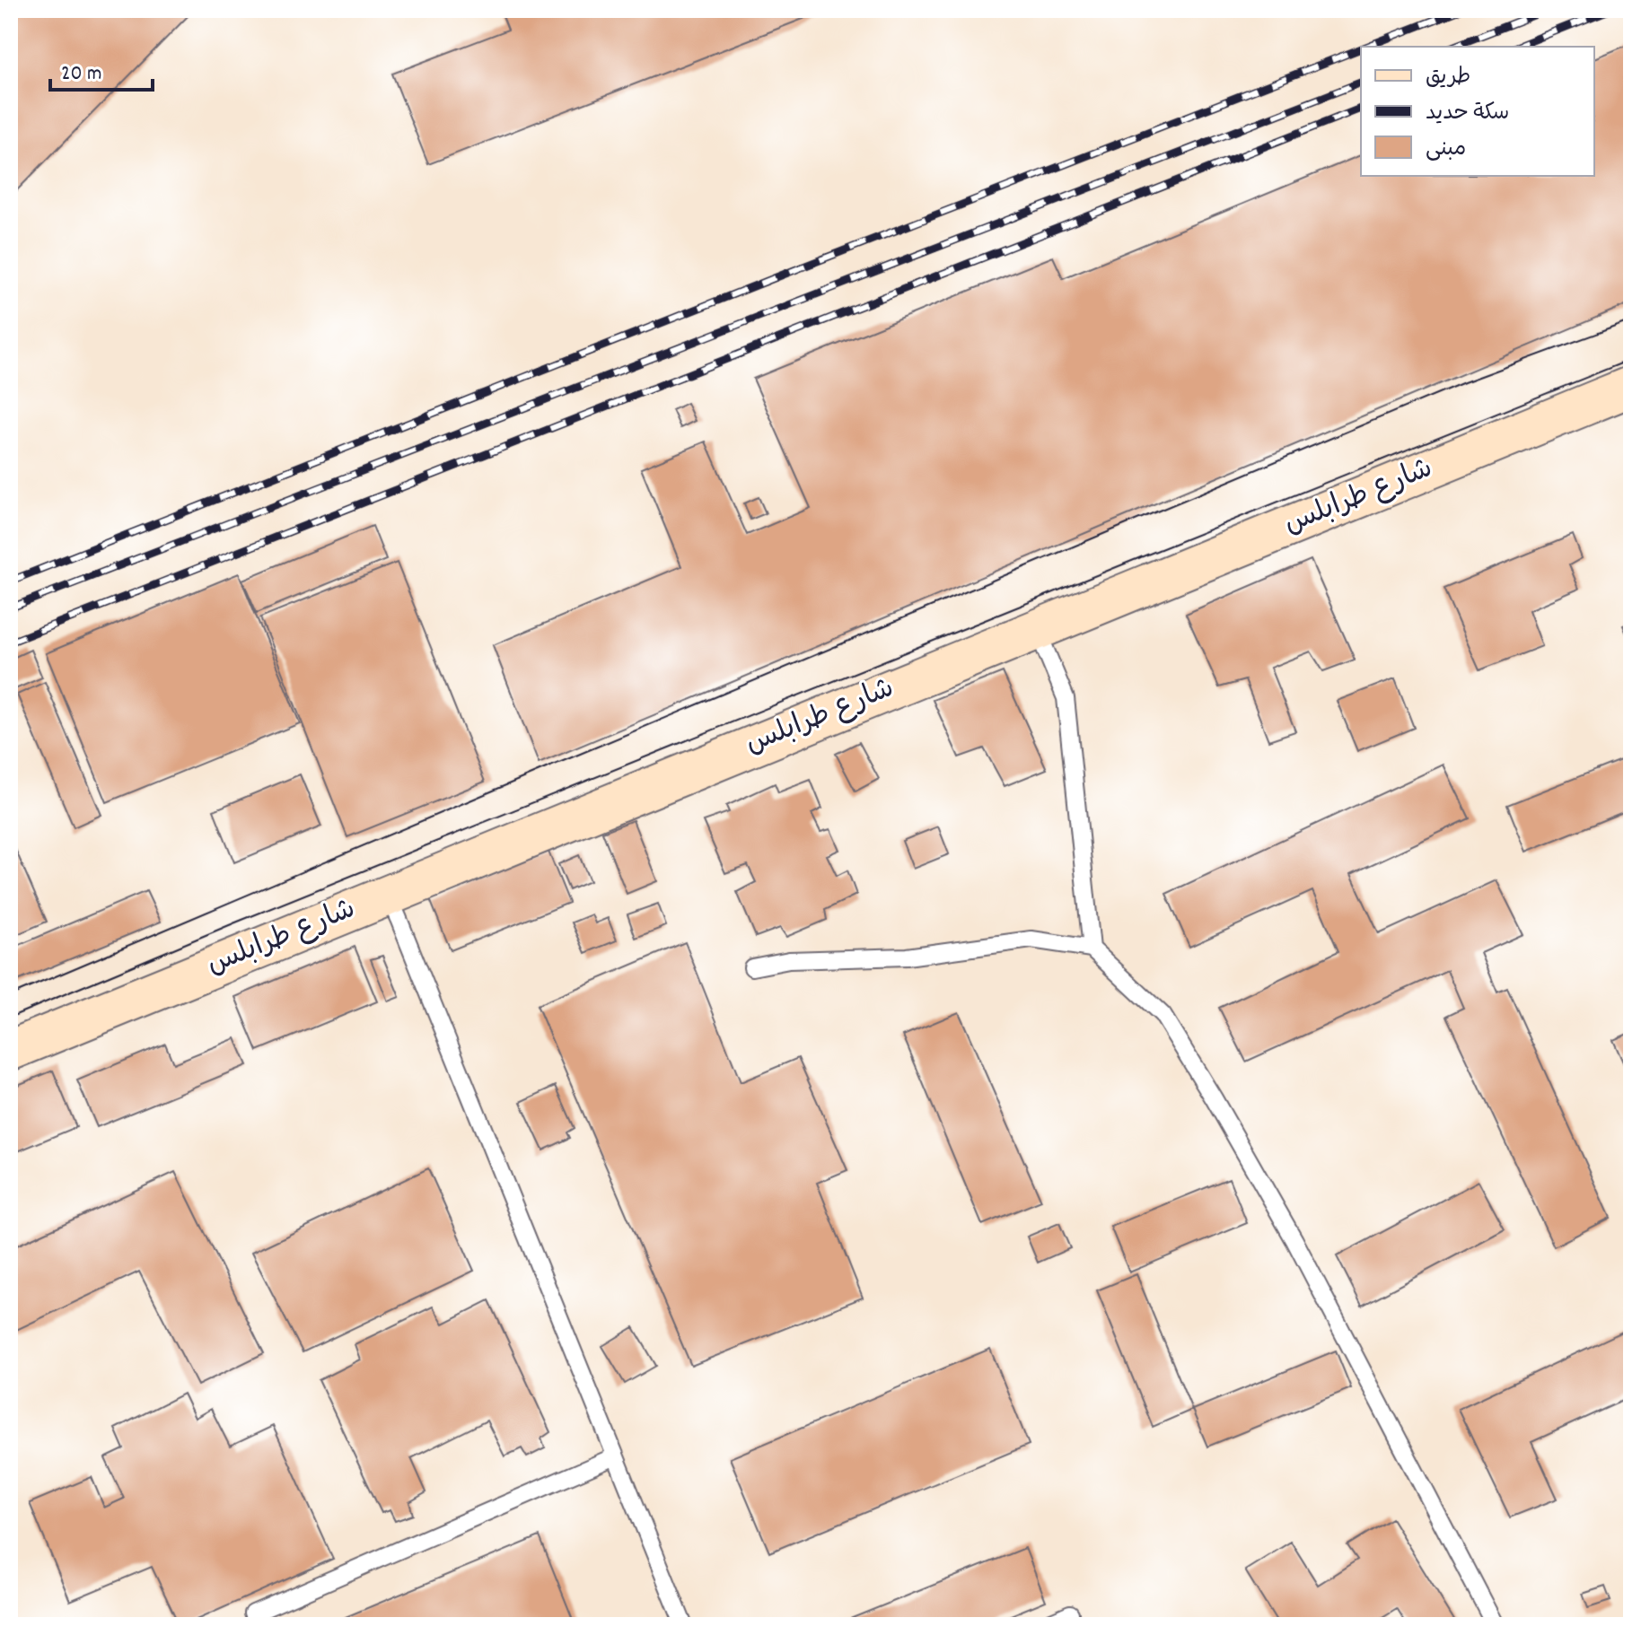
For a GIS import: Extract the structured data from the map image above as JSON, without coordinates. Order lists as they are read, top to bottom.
{
  "streets": {
    "main road": ["شارع طرابلس"]
  },
  "legend": ["طريق", "سكة حديد", "مبنى"],
  "scale_bar": "20 m"
}
